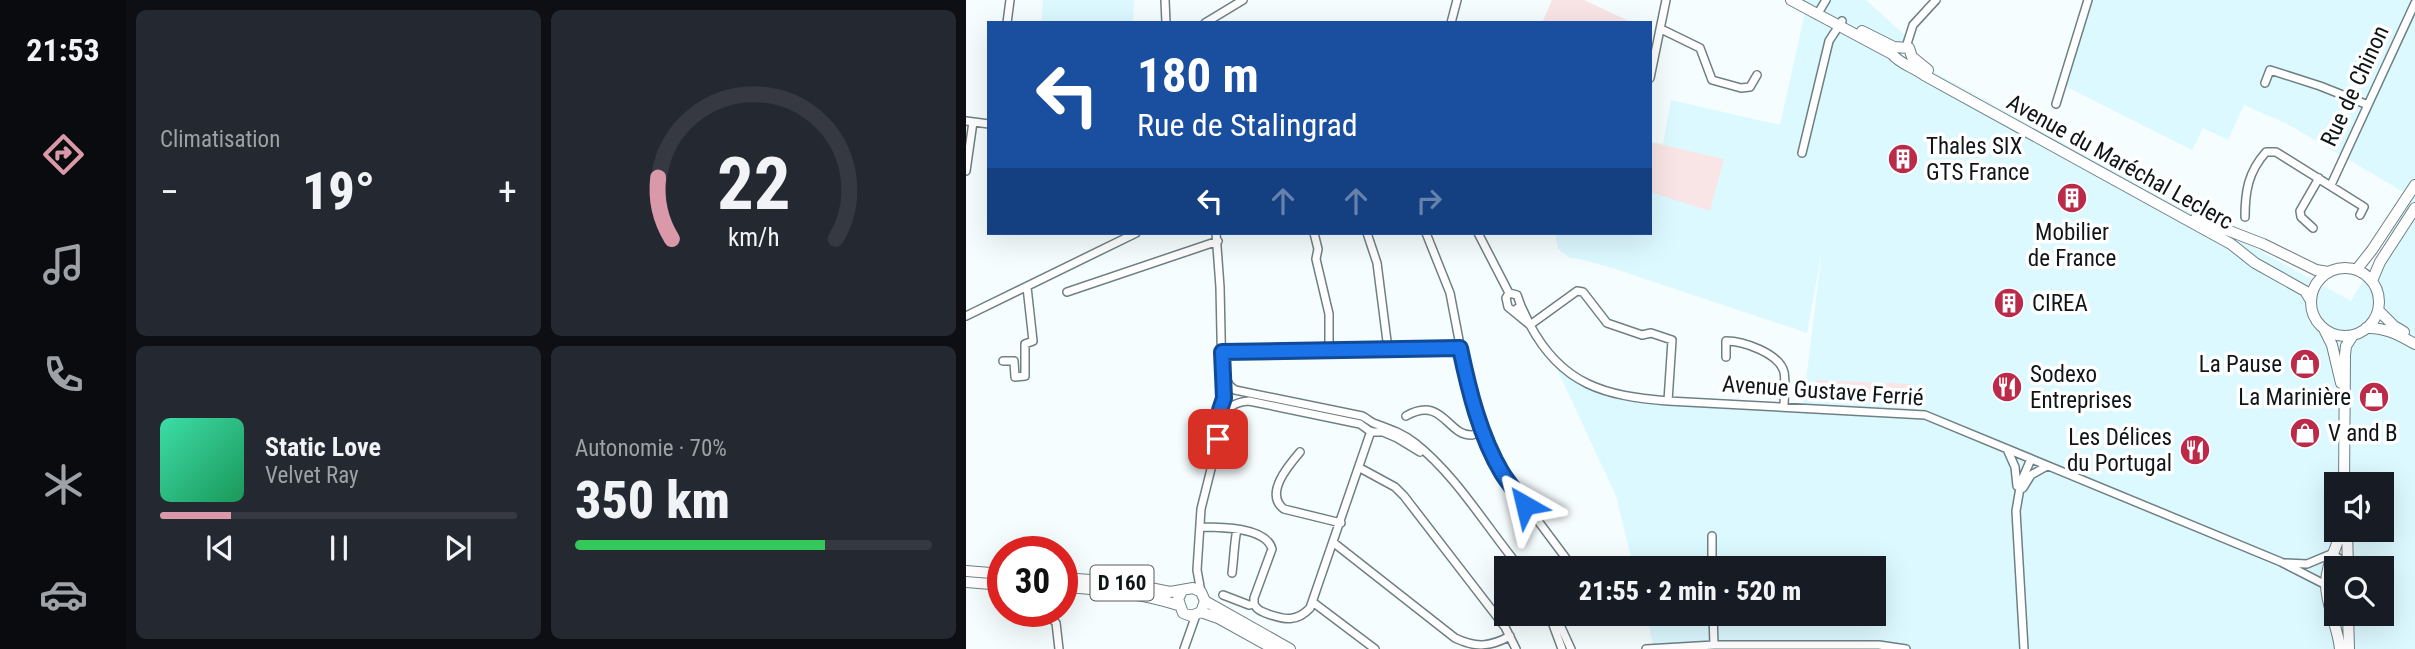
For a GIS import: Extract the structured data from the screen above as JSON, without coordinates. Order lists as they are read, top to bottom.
{
  "streets": {
    "main road": ["Avenue du Maréchal Leclerc", "D 160"],
    "street": ["Rue de Chinon", "Avenue Gustave Ferrié"]
  },
  "places": {
    "building": ["Thales SIX GTS France", "Mobilier de France", "CIREA"],
    "shop": ["La Pause", "La Marinière", "V and B"],
    "restaurant": ["Sodexo Entreprises", "Les Délices du Portugal"]
  },
  "page": {
    "tabs": "21:53",
    "tile": [
      "Climatisation",
      ["Autonomie · 70%", "350 km"]
    ],
    "turn": ["180 m", "Rue de Stalingrad"],
    "heat": ["−", "19°", "+"],
    "song": ["Static Love", "Velvet Ray"],
    "limit": "30",
    "trip": "21:55 · 2 min · 520 m",
    "gauge": ["22", "km/h"]
  }
}
